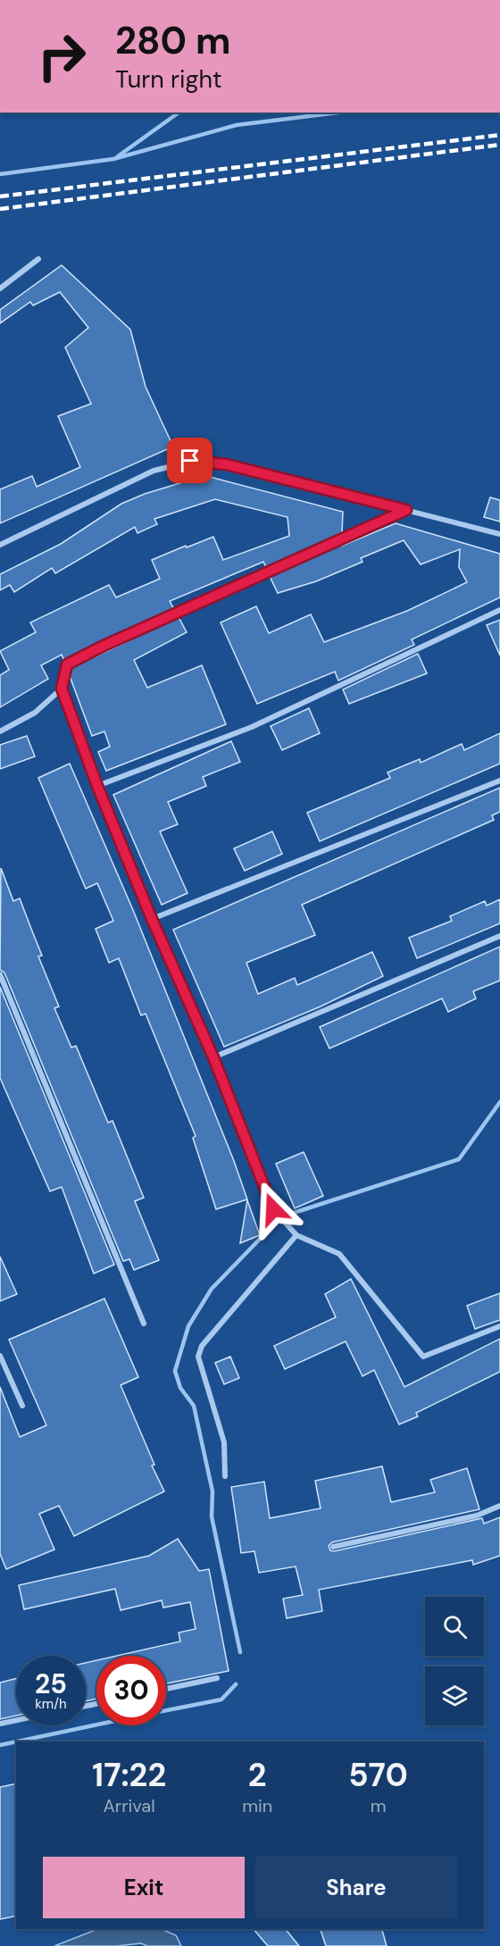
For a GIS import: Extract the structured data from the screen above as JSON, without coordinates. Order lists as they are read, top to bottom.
{
  "page": {
    "turn": ["280 m", "Turn right"],
    "speed": "25 km/h",
    "limit": "30",
    "eta": [
      "17:22",
      "Arrival",
      "2",
      "min",
      "570",
      "m"
    ],
    "buttons": ["Exit", "Share"]
  }
}
